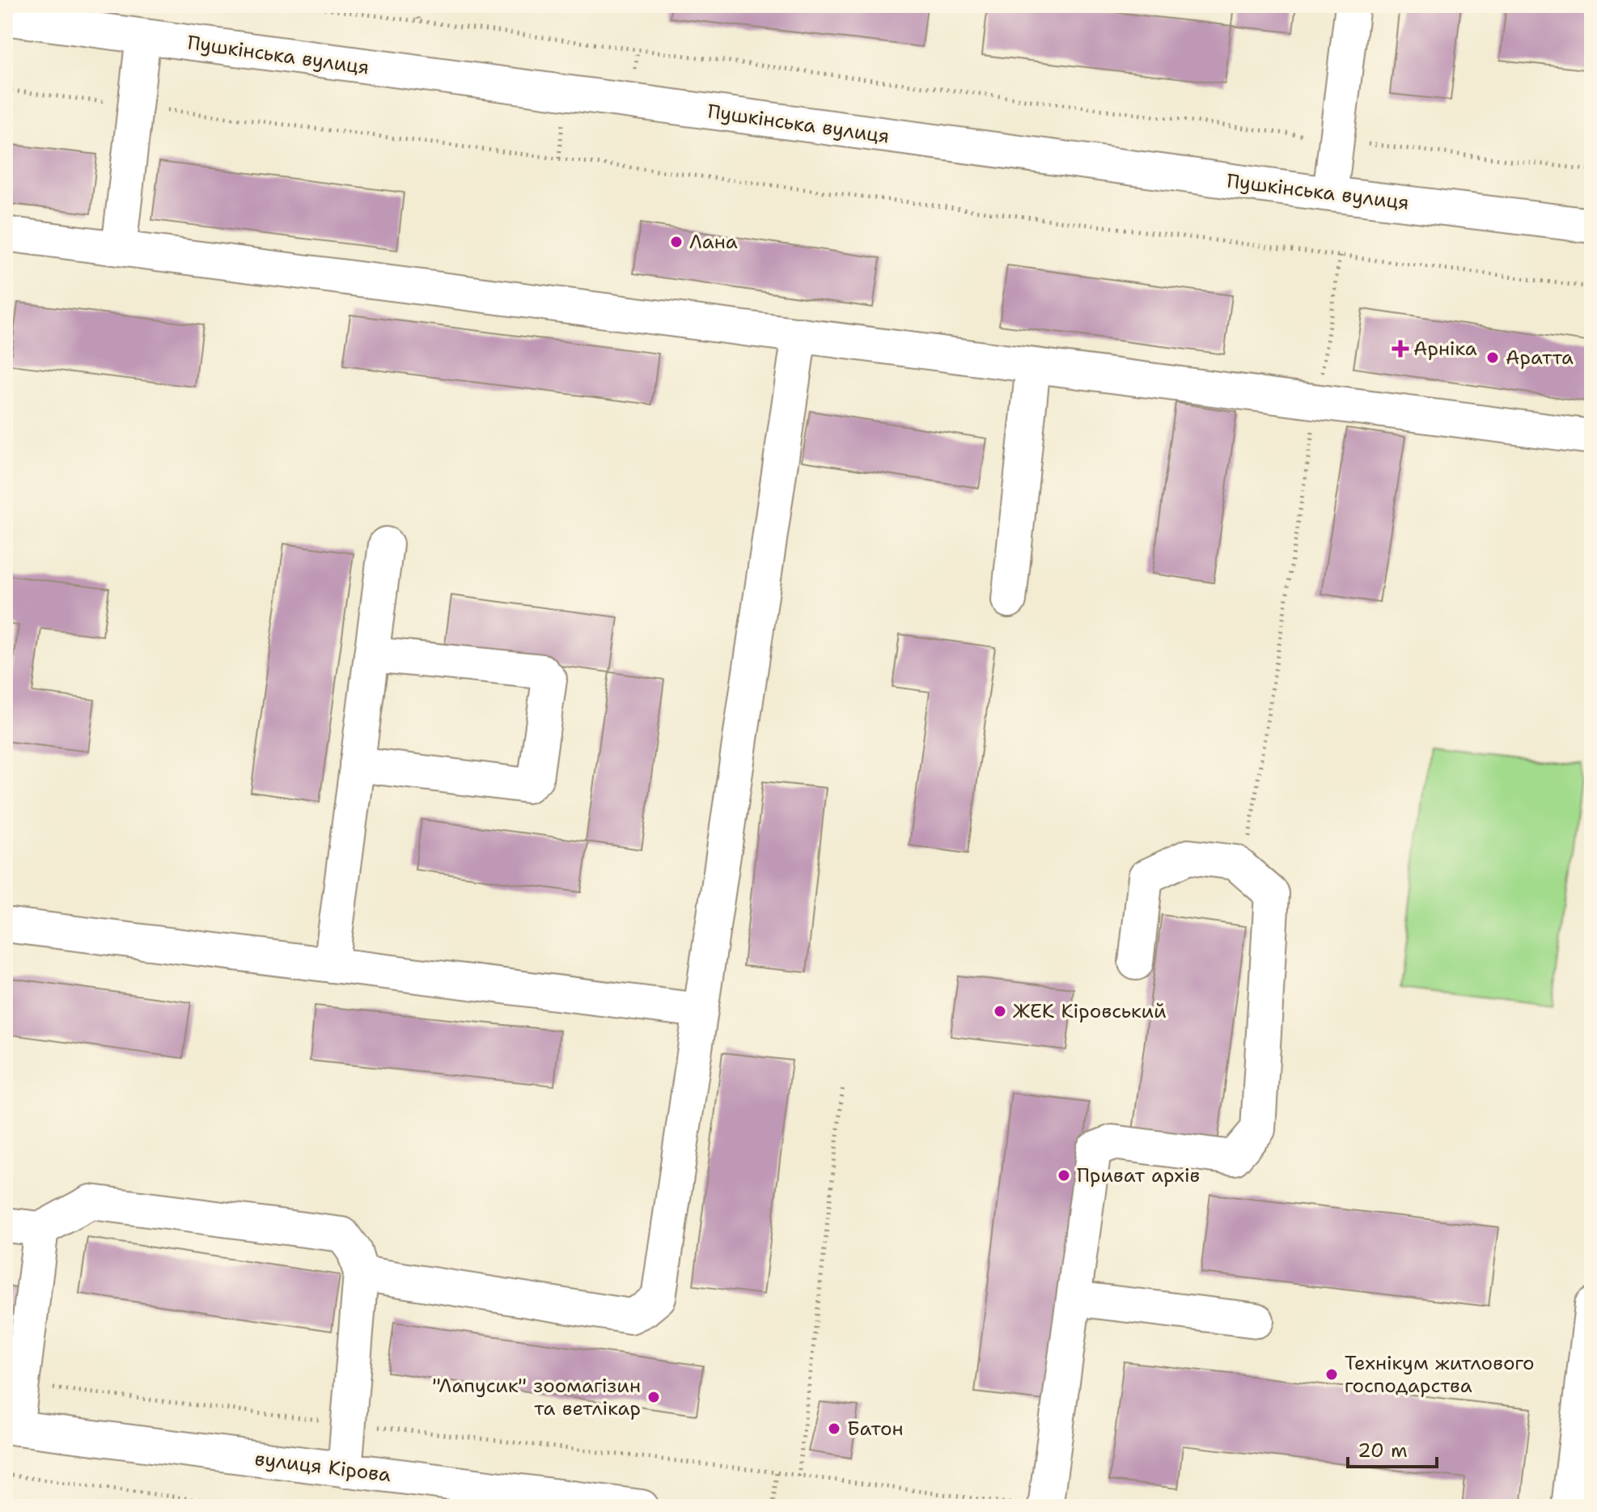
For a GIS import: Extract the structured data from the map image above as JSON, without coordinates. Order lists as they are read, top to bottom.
{
  "streets": {
    "street": ["Пушкінська вулиця", "вулиця Кірова"]
  },
  "places": {
    "other": [
      "Лана",
      "Аратта",
      "ЖЕК Кіровський",
      "Приват архів",
      "Технікум житлового господарства",
      "\"Лапусик\" зоомагізин та ветлікар",
      "Батон"
    ],
    "health": ["Арніка"]
  },
  "scale_bar": "20 m"
}
